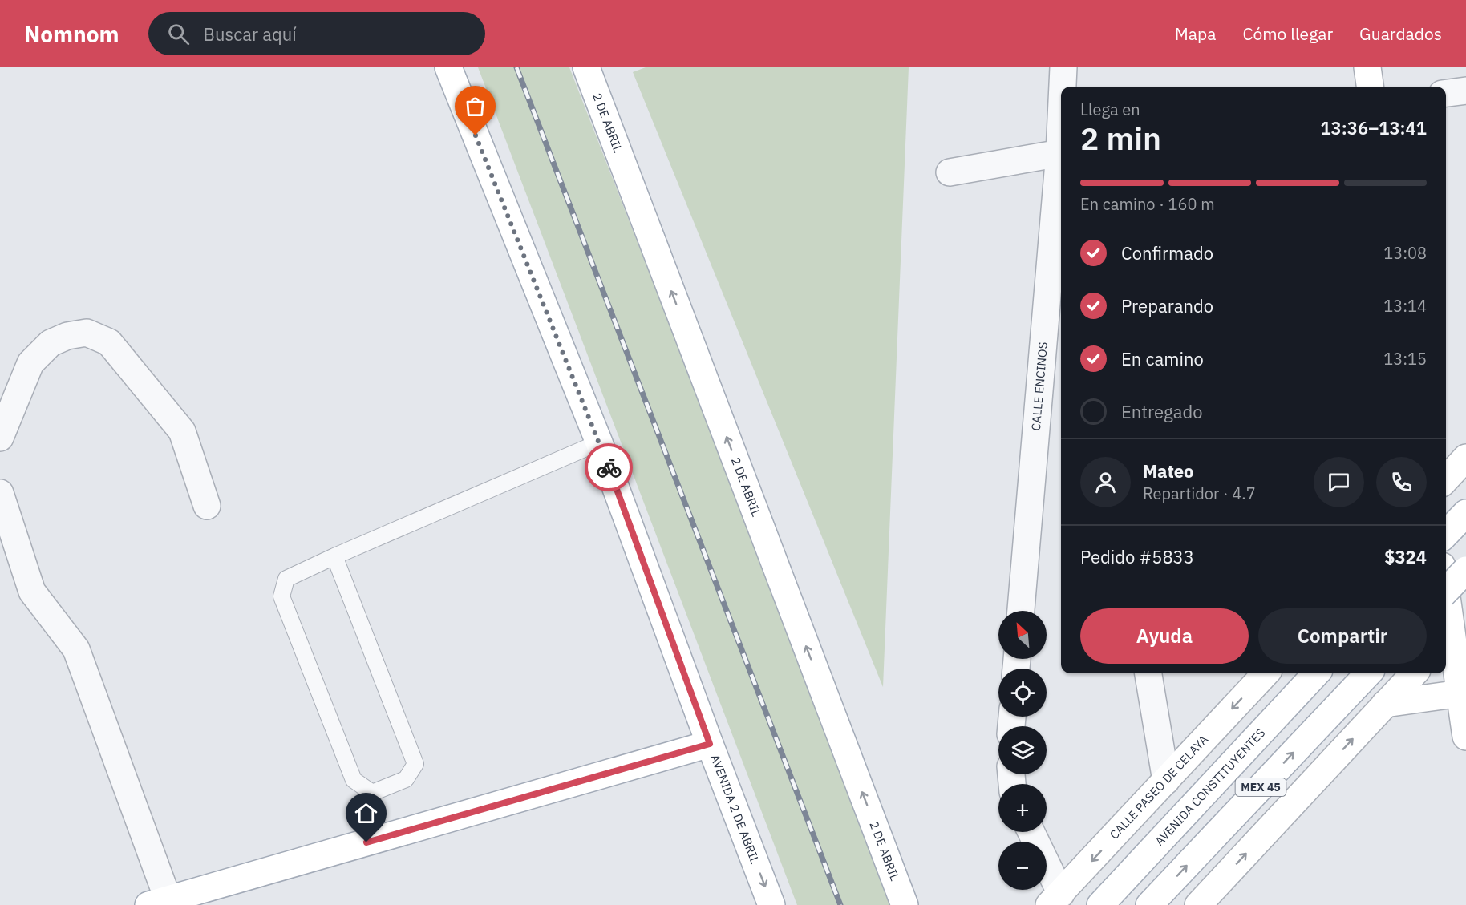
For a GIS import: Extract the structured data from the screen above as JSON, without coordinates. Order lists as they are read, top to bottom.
{
  "streets": {
    "main road": [
      "2 DE ABRIL",
      "AVENIDA CONSTITUYENTES",
      "MEX 45",
      "CALLE PASEO DE CELAYA",
      "AVENIDA 2 DE ABRIL"
    ],
    "street": ["CALLE ENCINOS"]
  },
  "one_way": ["2 DE ABRIL"],
  "north": "top left",
  "page": {
    "header": "Nomnom",
    "search": "Buscar aquí",
    "nav": ["Mapa", "Cómo llegar", "Guardados"],
    "heading": ["2 min", "Llega en", "13:36–13:41"],
    "panel": [
      "Mateo",
      "Repartidor · 4.7",
      "Pedido #5833",
      "$324"
    ],
    "bar": "En camino · 160 m",
    "list": [
      ["Confirmado", "13:08"],
      ["Preparando", "13:14"],
      ["En camino", "13:15"],
      "Entregado"
    ],
    "buttons": ["Ayuda", "Compartir"],
    "map_buttons": ["+", "−"]
  }
}
